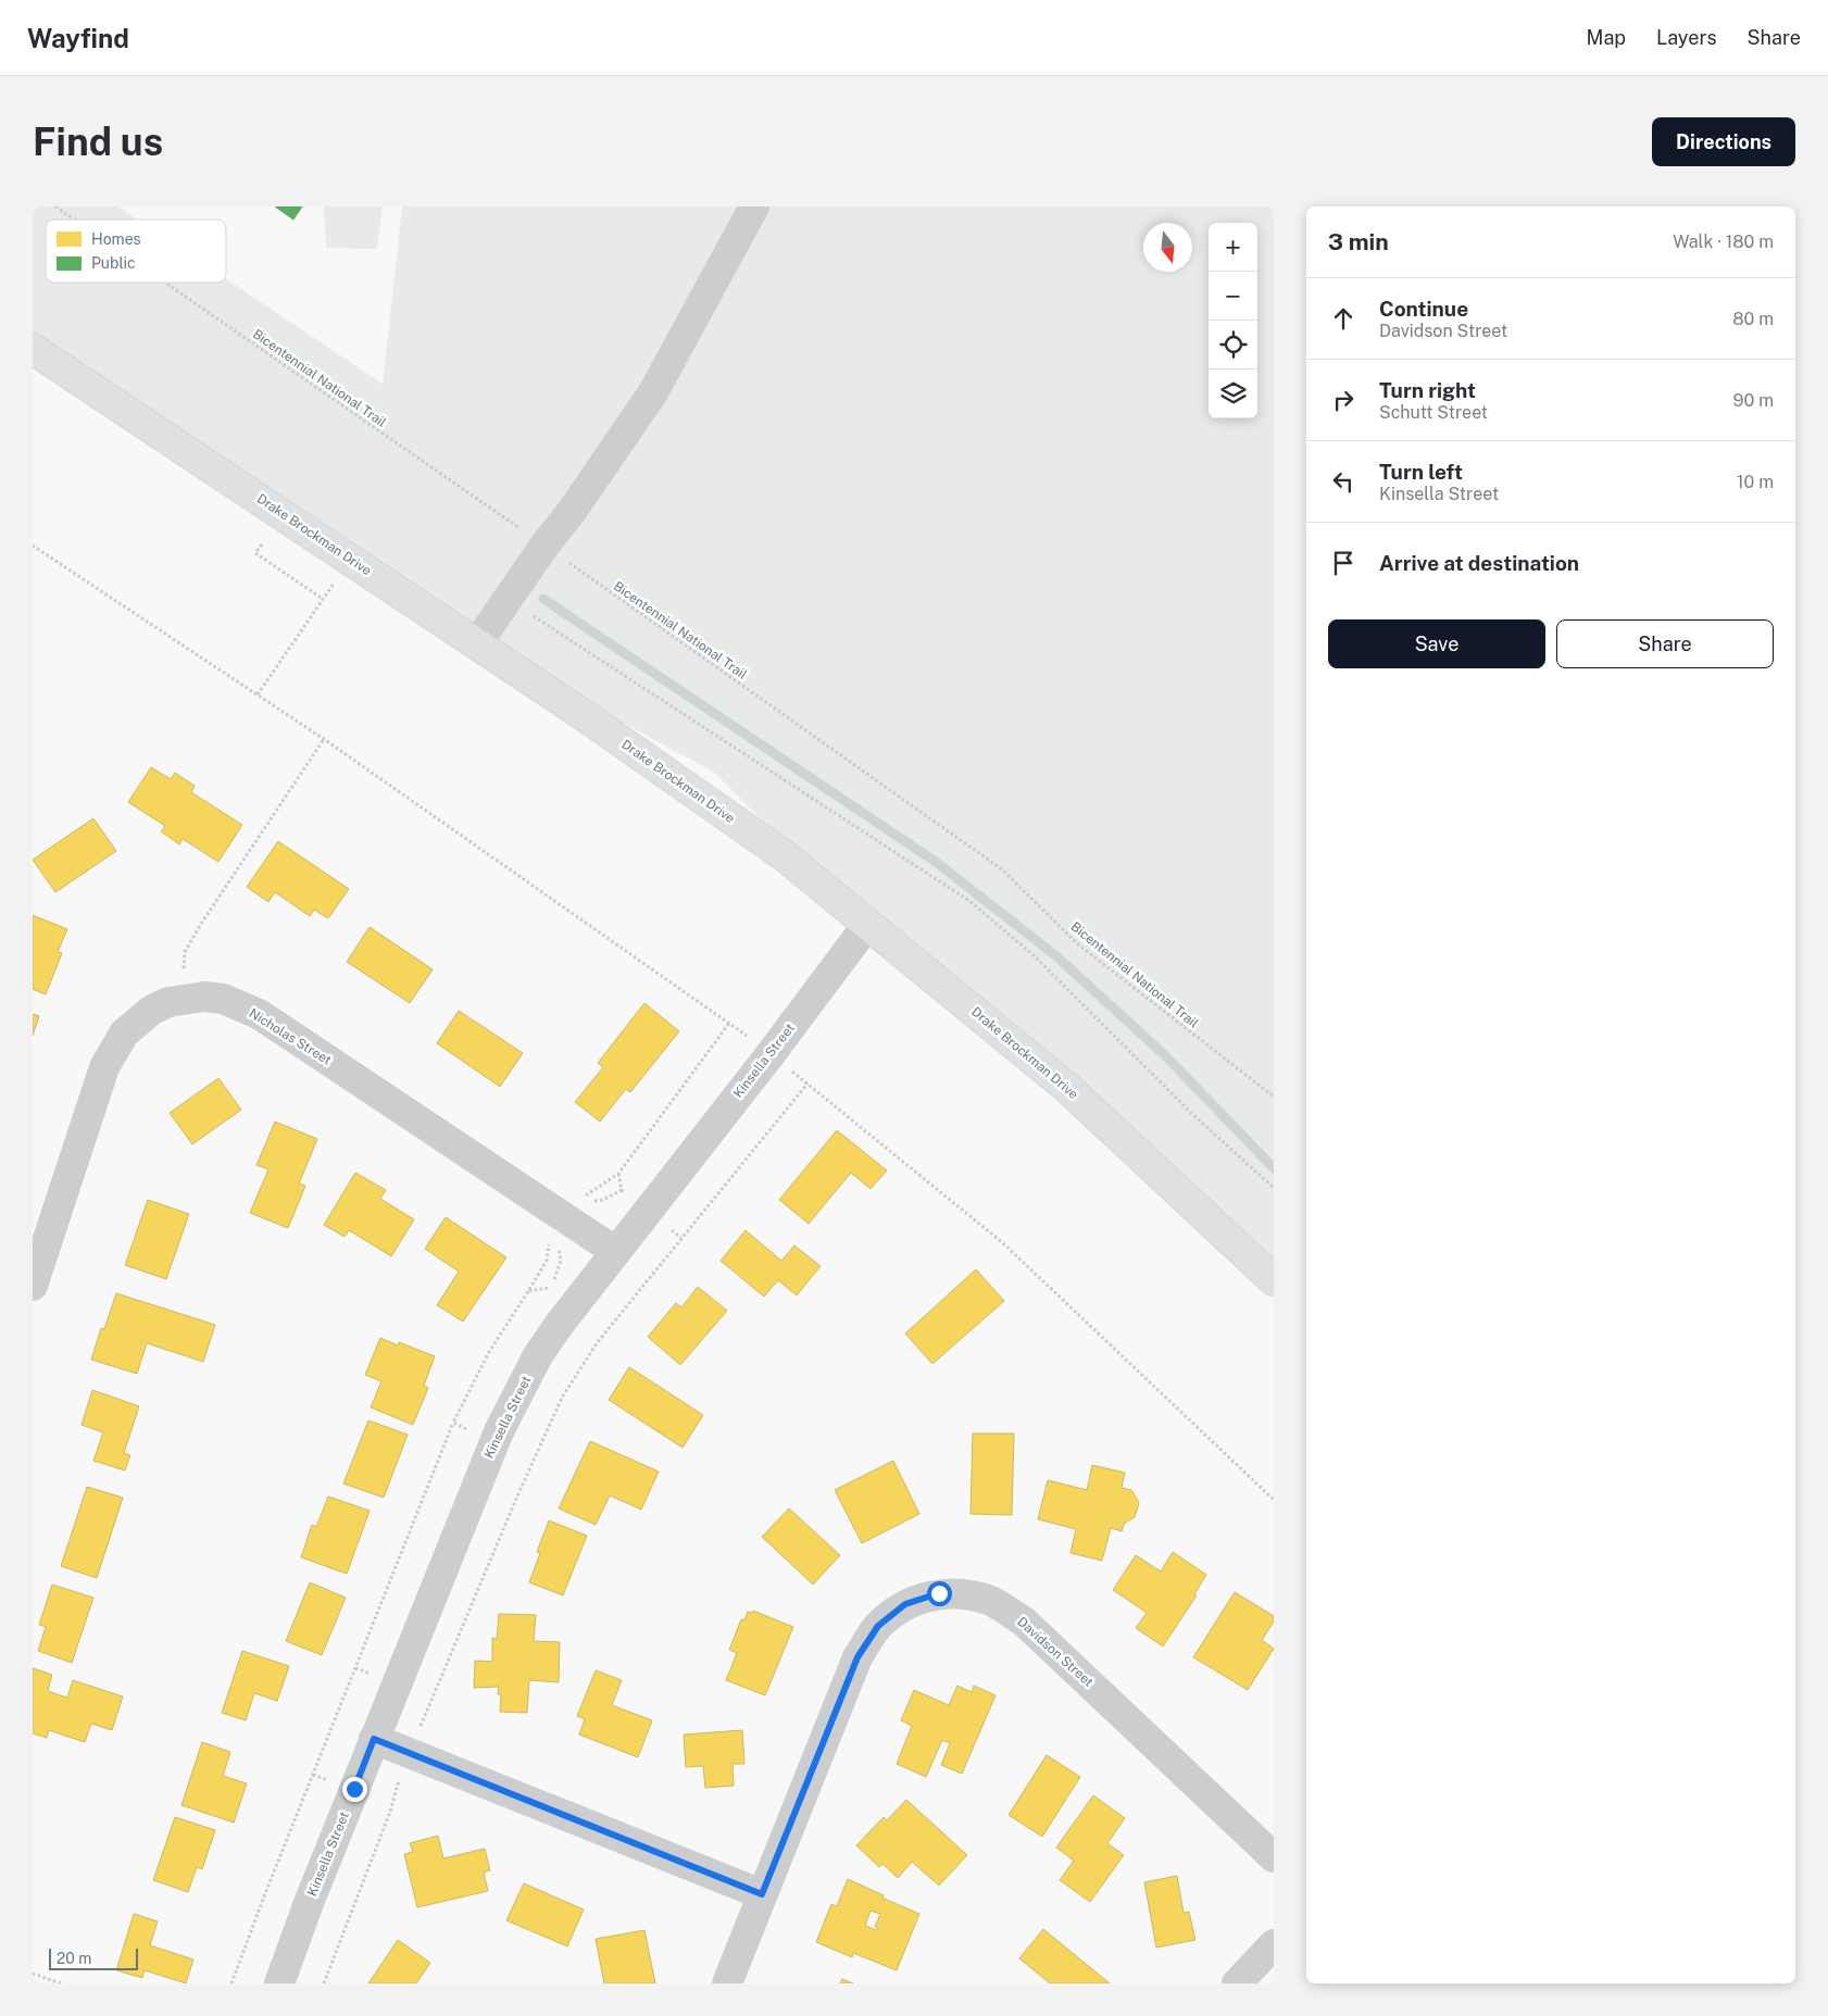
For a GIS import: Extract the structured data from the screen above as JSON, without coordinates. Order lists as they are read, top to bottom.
{
  "streets": {
    "main road": ["Drake Brockman Drive"],
    "street": ["Nicholas Street", "Kinsella Street", "Davidson Street"],
    "path": ["Bicentennial National Trail"]
  },
  "crossings": [
    ["Drake Brockman Drive", "Kinsella Street"],
    ["Nicholas Street", "Kinsella Street"]
  ],
  "legend": ["Homes", "Public"],
  "scale_bar": "20 m",
  "north": "bottom",
  "page": {
    "header": "Wayfind",
    "nav": ["Map", "Layers", "Share"],
    "buttons": [
      "Directions",
      ["Save", "Share"]
    ],
    "title": "Find us",
    "heading": ["3 min", "Walk · 180 m"],
    "map_buttons": ["+", "−"],
    "list": [
      ["Continue", "Davidson Street", "80 m"],
      ["Turn right", "Schutt Street", "90 m"],
      ["Turn left", "Kinsella Street", "10 m"],
      "Arrive at destination"
    ],
    "scale": "20 m"
  }
}
